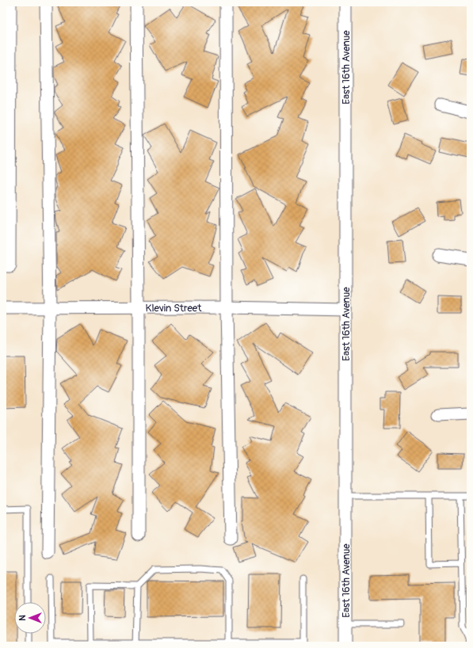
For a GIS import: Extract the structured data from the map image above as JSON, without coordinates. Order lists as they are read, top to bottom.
{
  "streets": {
    "street": ["East 16th Avenue", "Klevin Street"]
  },
  "crossings": [
    ["East 16th Avenue", "Klevin Street"]
  ],
  "north": "left"
}
